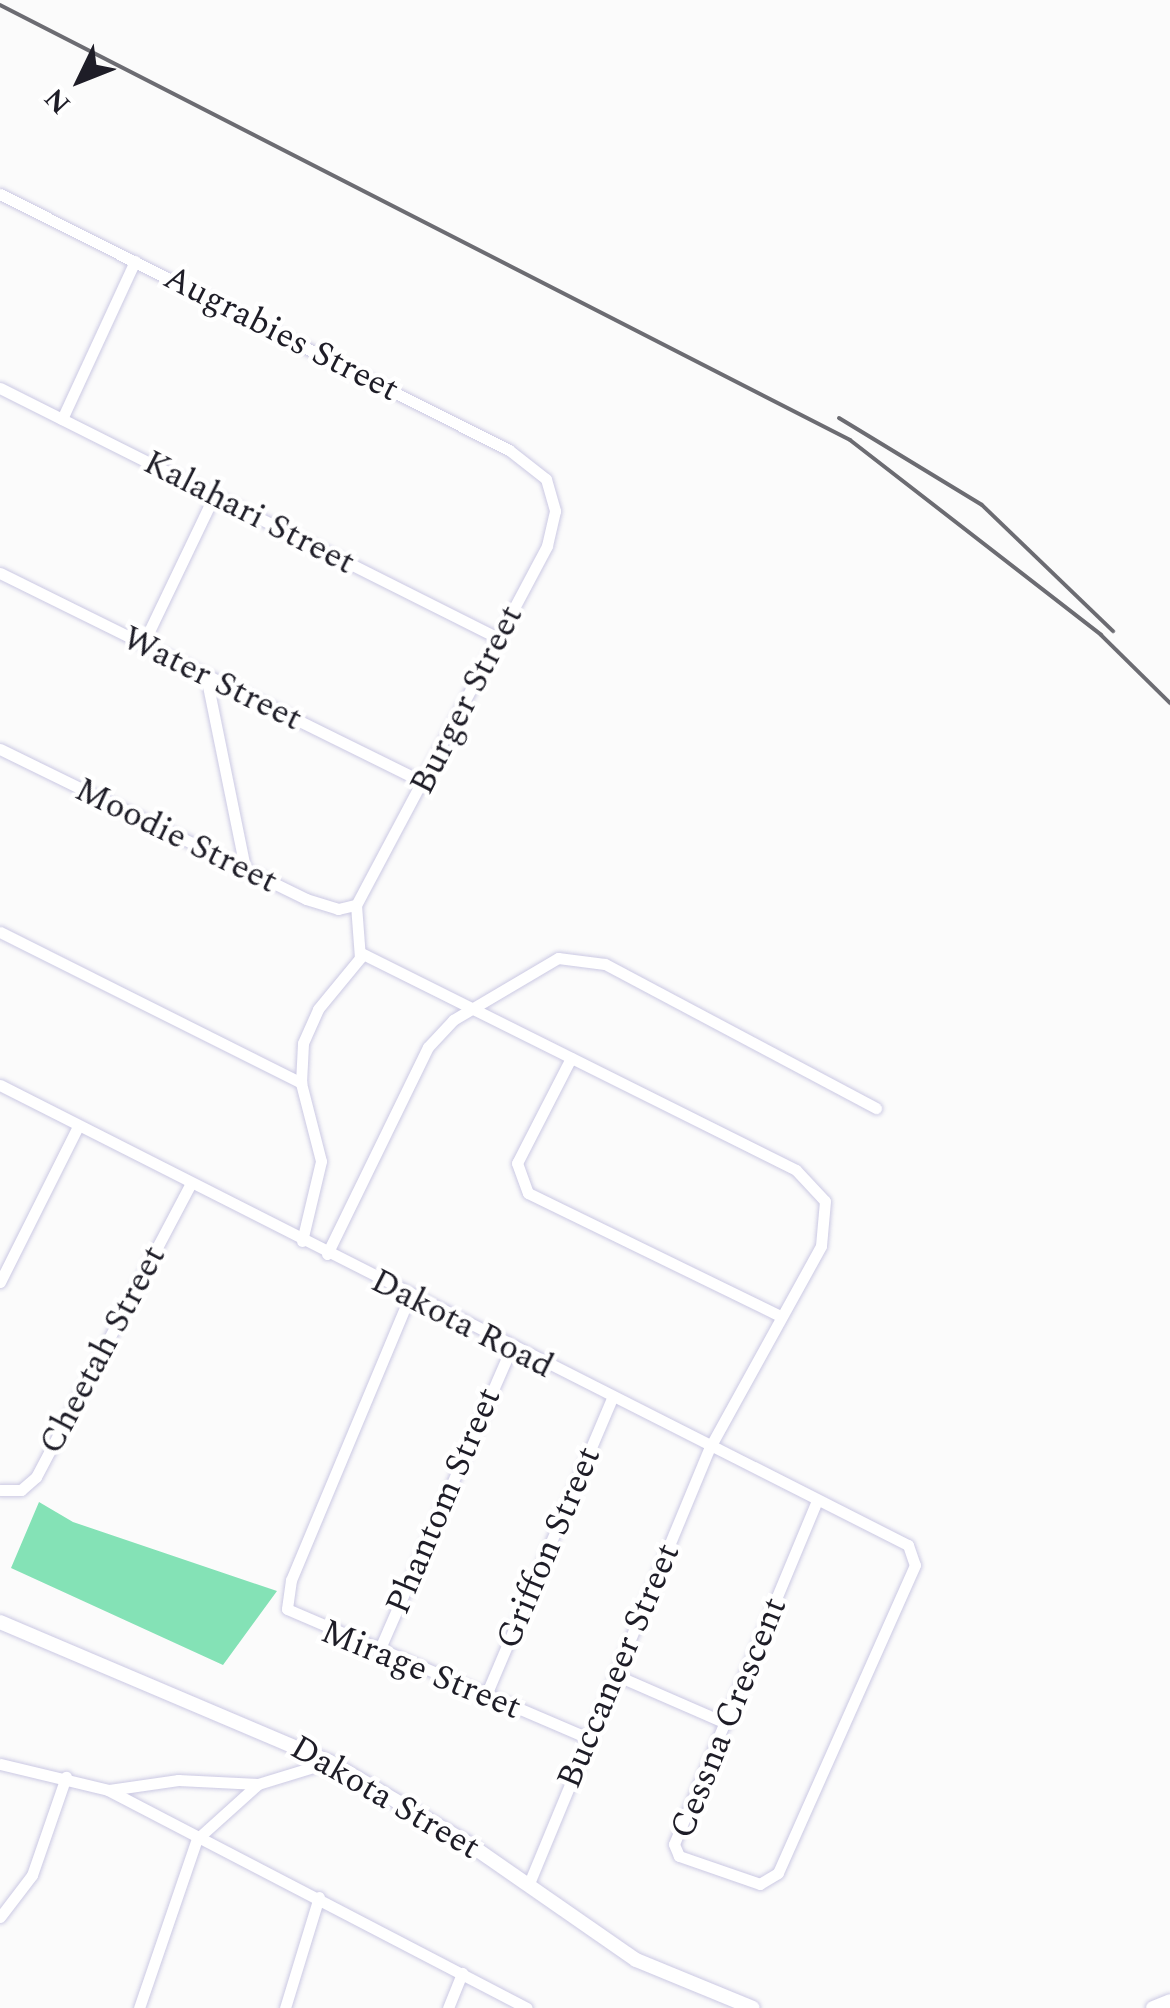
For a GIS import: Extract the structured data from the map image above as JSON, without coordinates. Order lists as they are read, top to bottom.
{
  "streets": {
    "street": [
      "Augrabies Street",
      "Kalahari Street",
      "Water Street",
      "Burger Street",
      "Moodie Street",
      "Dakota Road",
      "Cheetah Street",
      "Phantom Street",
      "Griffon Street",
      "Buccaneer Street",
      "Mirage Street",
      "Cessna Crescent",
      "Dakota Street"
    ]
  },
  "crossings": [
    ["Augrabies Street", "Burger Street"],
    ["Kalahari Street", "Burger Street"],
    ["Water Street", "Burger Street"],
    ["Burger Street", "Moodie Street"],
    ["Dakota Road", "Cheetah Street"],
    ["Dakota Road", "Phantom Street"],
    ["Dakota Road", "Griffon Street"],
    ["Dakota Road", "Buccaneer Street"],
    ["Dakota Road", "Mirage Street"],
    ["Dakota Road", "Cessna Crescent"],
    ["Phantom Street", "Mirage Street"],
    ["Griffon Street", "Mirage Street"],
    ["Buccaneer Street", "Mirage Street"],
    ["Buccaneer Street", "Dakota Street"]
  ],
  "north": "bottom left"
}
